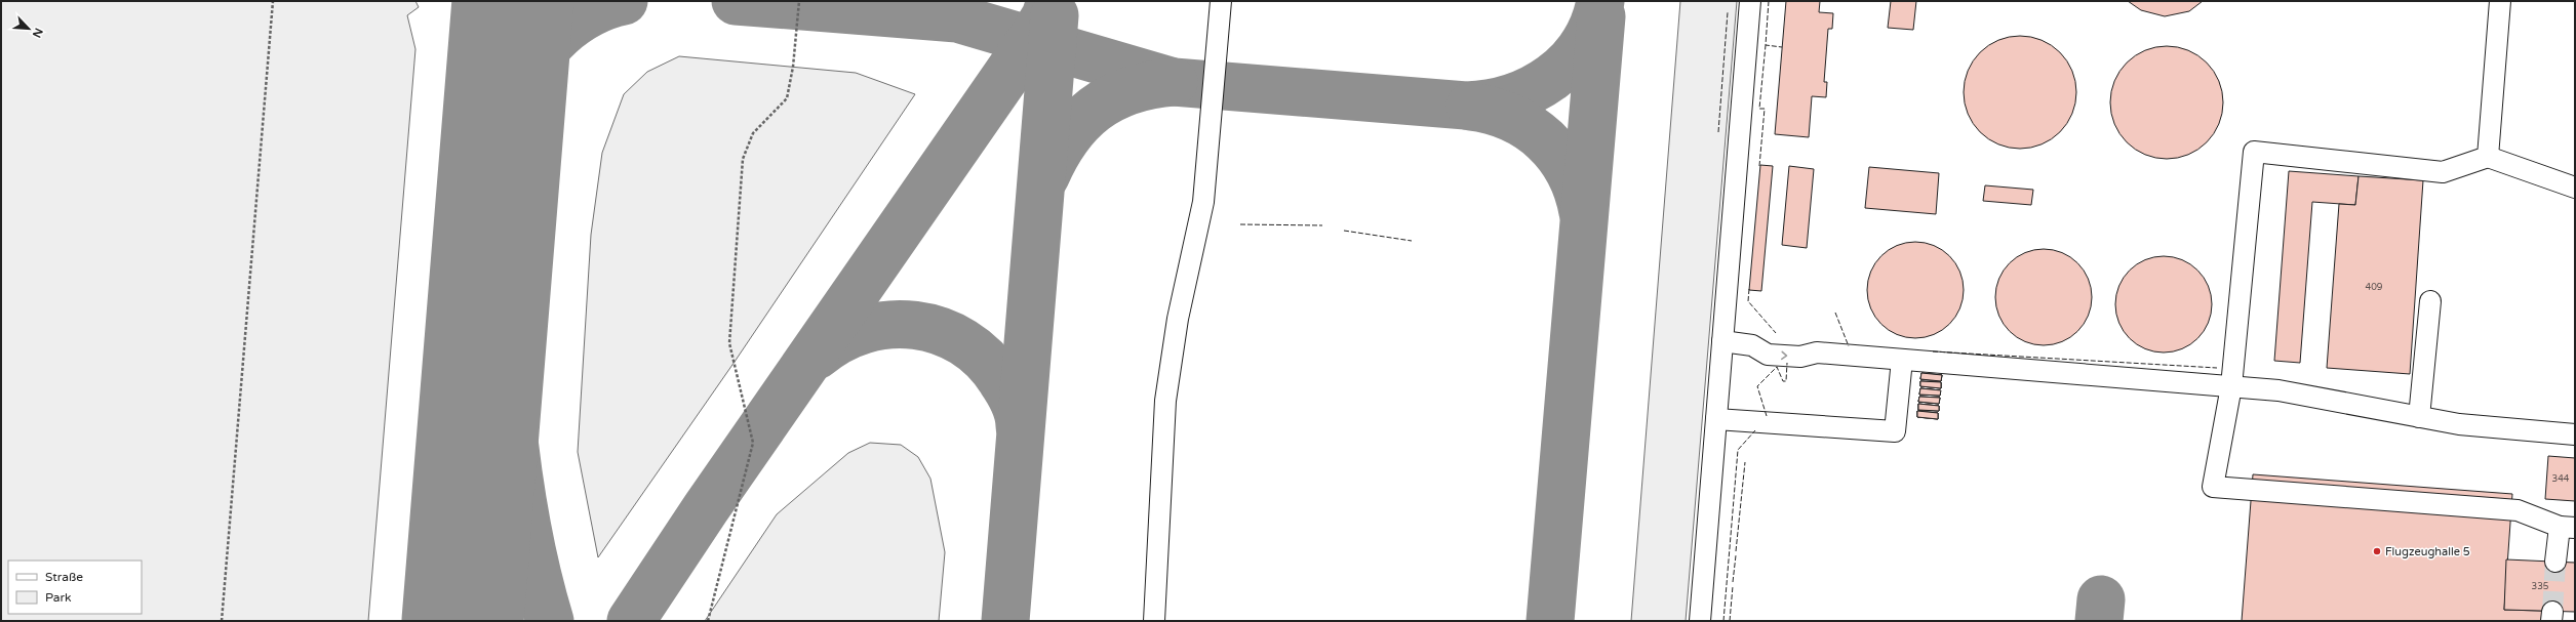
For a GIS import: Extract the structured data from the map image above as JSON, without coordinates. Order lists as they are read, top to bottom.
{
  "places": ["Flugzeughalle 5"],
  "house_numbers": ["409", "344", "335"],
  "legend": ["Straße", "Park"],
  "north": "bottom right"
}
